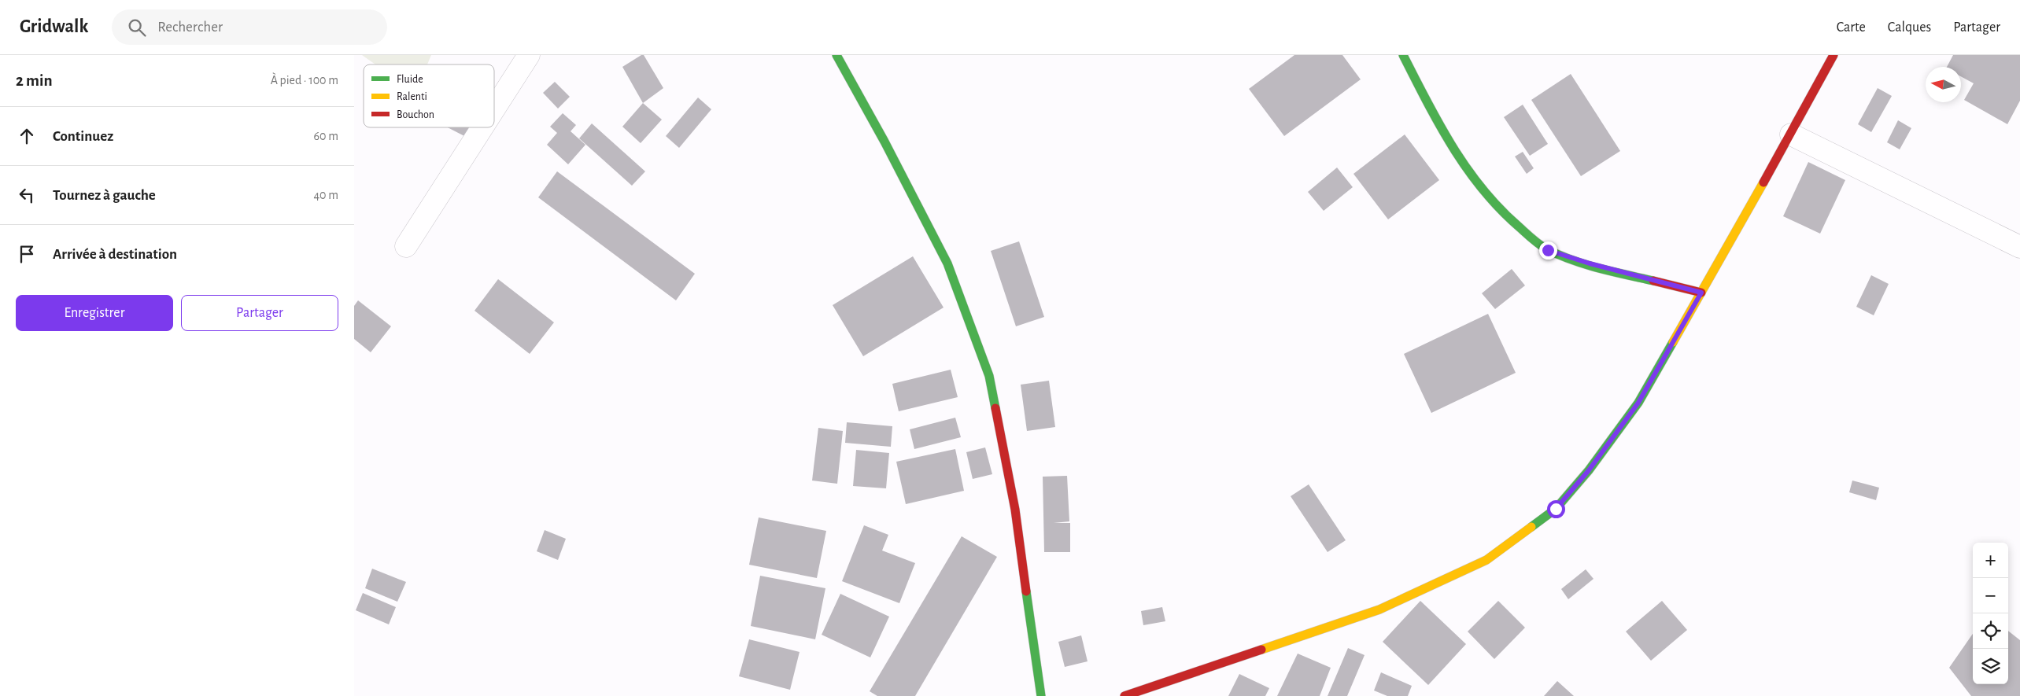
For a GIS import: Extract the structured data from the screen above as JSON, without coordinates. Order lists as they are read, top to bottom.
{
  "legend": ["Fluide", "Ralenti", "Bouchon"],
  "north": "left",
  "page": {
    "header": "Gridwalk",
    "search": "Rechercher",
    "nav": ["Carte", "Calques", "Partager"],
    "heading": ["2 min", "À pied · 100 m"],
    "list": [
      ["Continuez", "60 m"],
      ["Tournez à gauche", "40 m"],
      "Arrivée à destination"
    ],
    "buttons": ["Enregistrer", "Partager"],
    "map_buttons": ["+", "−"]
  }
}
